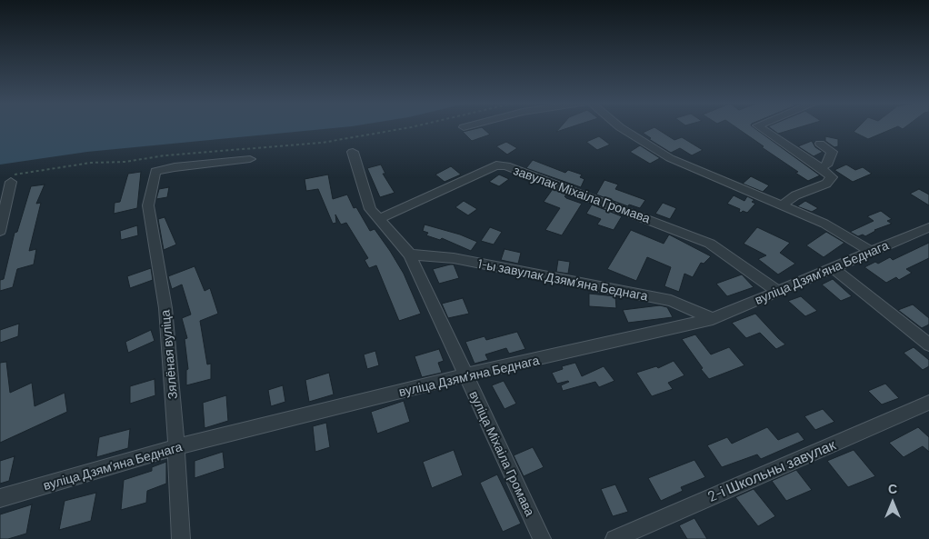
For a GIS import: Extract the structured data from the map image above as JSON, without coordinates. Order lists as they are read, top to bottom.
{
  "streets": {
    "street": [
      "завулак Міхаіла Громава",
      "вуліца Дзямʼяна Беднага",
      "1-ы завулак Дзямʼяна Беднага",
      "Зялёная вуліца",
      "вуліца Міхаіла Громава",
      "2-і Школьны завулак"
    ]
  },
  "crossings": [
    ["завулак Міхаіла Громава", "вуліца Дзямʼяна Беднага"],
    ["завулак Міхаіла Громава", "вуліца Міхаіла Громава"],
    ["вуліца Дзямʼяна Беднага", "1-ы завулак Дзямʼяна Беднага"],
    ["вуліца Дзямʼяна Беднага", "Зялёная вуліца"],
    ["вуліца Дзямʼяна Беднага", "вуліца Міхаіла Громава"],
    ["1-ы завулак Дзямʼяна Беднага", "вуліца Міхаіла Громава"]
  ],
  "north": "top"
}
